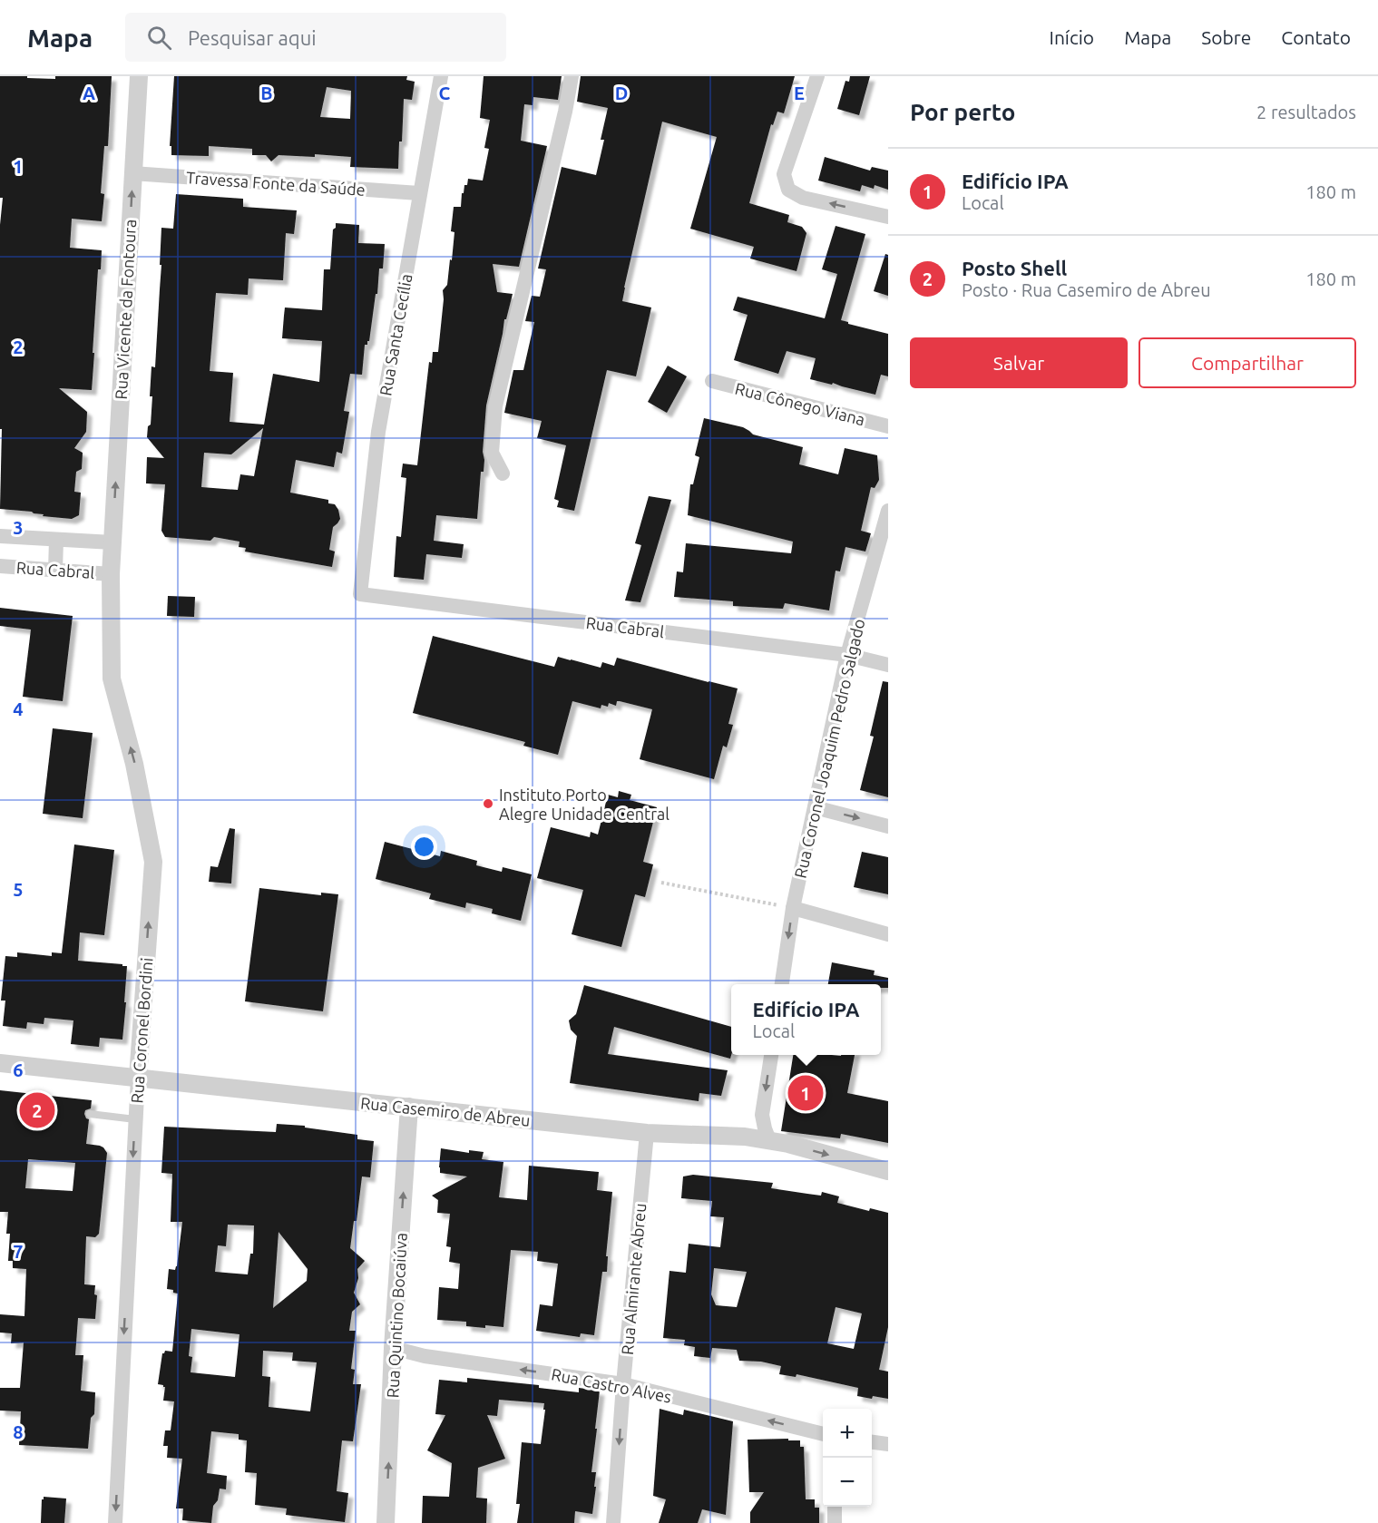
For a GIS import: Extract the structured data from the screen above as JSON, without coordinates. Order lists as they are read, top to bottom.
{
  "streets": {
    "street": [
      "Travessa Fonte da Saúde",
      "Rua Vicente da Fontoura",
      "Rua Santa Cecília",
      "Rua Cônego Viana",
      "Rua Cabral",
      "Rua Coronel Joaquim Pedro Salgado",
      "Rua Coronel Bordini",
      "Rua Casemiro de Abreu",
      "Rua Almirante Abreu",
      "Rua Quintino Bocaiúva",
      "Rua Castro Alves"
    ]
  },
  "crossings": [
    ["Travessa Fonte da Saúde", "Rua Vicente da Fontoura"],
    ["Travessa Fonte da Saúde", "Rua Santa Cecília"],
    ["Rua Vicente da Fontoura", "Rua Cabral"],
    ["Rua Vicente da Fontoura", "Rua Coronel Bordini"],
    ["Rua Santa Cecília", "Rua Cabral"],
    ["Rua Cabral", "Rua Coronel Joaquim Pedro Salgado"],
    ["Rua Cabral", "Rua Coronel Bordini"],
    ["Rua Coronel Bordini", "Rua Casemiro de Abreu"],
    ["Rua Casemiro de Abreu", "Rua Almirante Abreu"],
    ["Rua Casemiro de Abreu", "Rua Quintino Bocaiúva"],
    ["Rua Almirante Abreu", "Rua Castro Alves"],
    ["Rua Quintino Bocaiúva", "Rua Castro Alves"]
  ],
  "one_way": [
    "Rua Vicente da Fontoura",
    "Rua Almirante Abreu",
    "Rua Quintino Bocaiúva",
    "Rua Castro Alves"
  ],
  "places": ["Instituto Porto Alegre Unidade Central"],
  "page": {
    "header": "Mapa",
    "search": "Pesquisar aqui",
    "nav": [
      "Início",
      "Mapa",
      "Sobre",
      "Contato"
    ],
    "heading": ["Por perto", "2 resultados"],
    "list": [
      {
        "mark": "1",
        "name": "Edifício IPA",
        "note": "Local",
        "value": "180 m"
      },
      {
        "mark": "2",
        "name": "Posto Shell",
        "note": "Posto · Rua Casemiro de Abreu",
        "value": "180 m"
      }
    ],
    "buttons": ["Salvar", "Compartilhar"],
    "popup": ["Edifício IPA", "Local"],
    "pins": ["1", "2"],
    "map_buttons": ["+", "−"]
  },
  "grid": {
    "columns": [
      "A",
      "B",
      "C",
      "D",
      "E"
    ],
    "rows": [
      "1",
      "2",
      "3",
      "4",
      "5",
      "6",
      "7",
      "8"
    ]
  }
}
